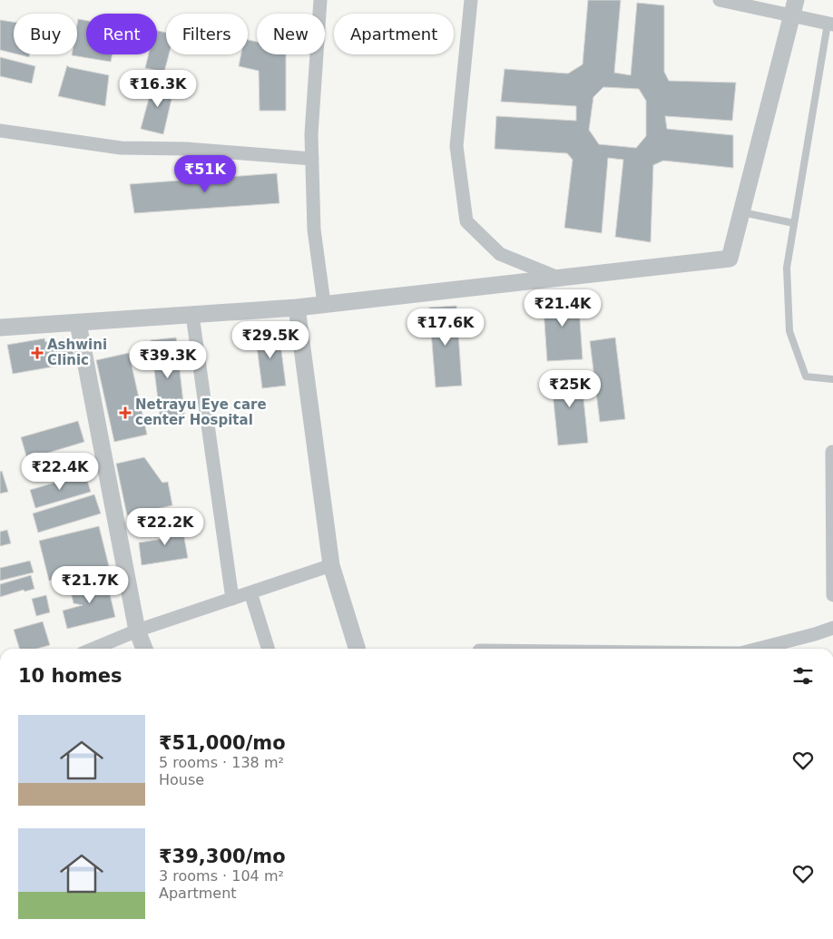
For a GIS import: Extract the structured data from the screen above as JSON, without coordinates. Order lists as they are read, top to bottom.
{
  "places": {
    "health": ["Ashwini Clinic", "Netrayu Eye care center Hospital"]
  },
  "page": {
    "chip": [
      "Buy",
      "Rent",
      "Filters",
      "New",
      "Apartment"
    ],
    "price": [
      "₹16.3K",
      "₹51K",
      "₹21.4K",
      "₹17.6K",
      "₹29.5K",
      "₹39.3K",
      "₹25K",
      "₹22.4K",
      "₹22.2K",
      "₹21.7K"
    ],
    "heading": "10 homes",
    "list": [
      {
        "name": "₹51,000/mo",
        "note": "5 rooms · 138 m² · House"
      },
      {
        "name": "₹39,300/mo",
        "note": "3 rooms · 104 m² · Apartment"
      }
    ]
  }
}
